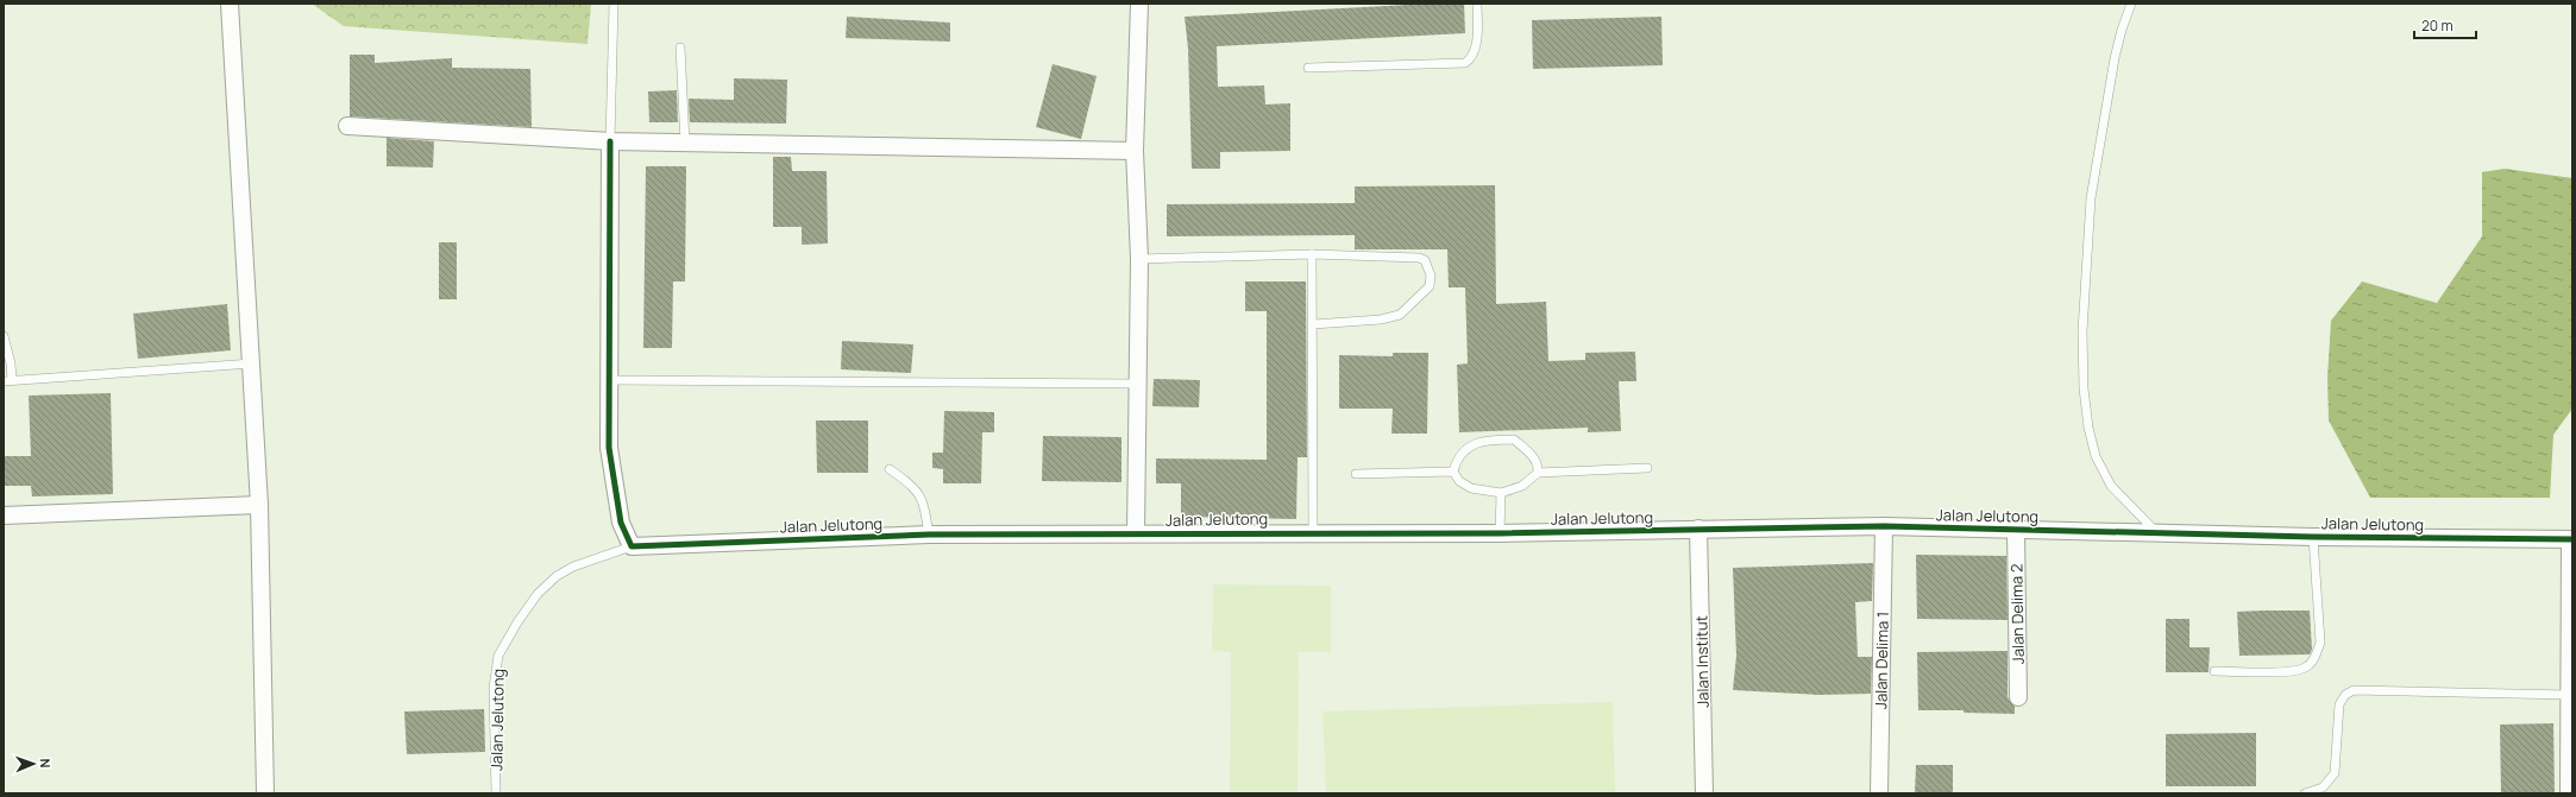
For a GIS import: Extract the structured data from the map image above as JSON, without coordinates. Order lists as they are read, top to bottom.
{
  "streets": {
    "street": [
      "Jalan Jelutong",
      "Jalan Delima 2",
      "Jalan Delima 1",
      "Jalan Institut"
    ]
  },
  "crossings": [
    ["Jalan Jelutong", "Jalan Delima 2"],
    ["Jalan Jelutong", "Jalan Delima 1"],
    ["Jalan Jelutong", "Jalan Institut"]
  ],
  "scale_bar": "20 m",
  "north": "right"
}
